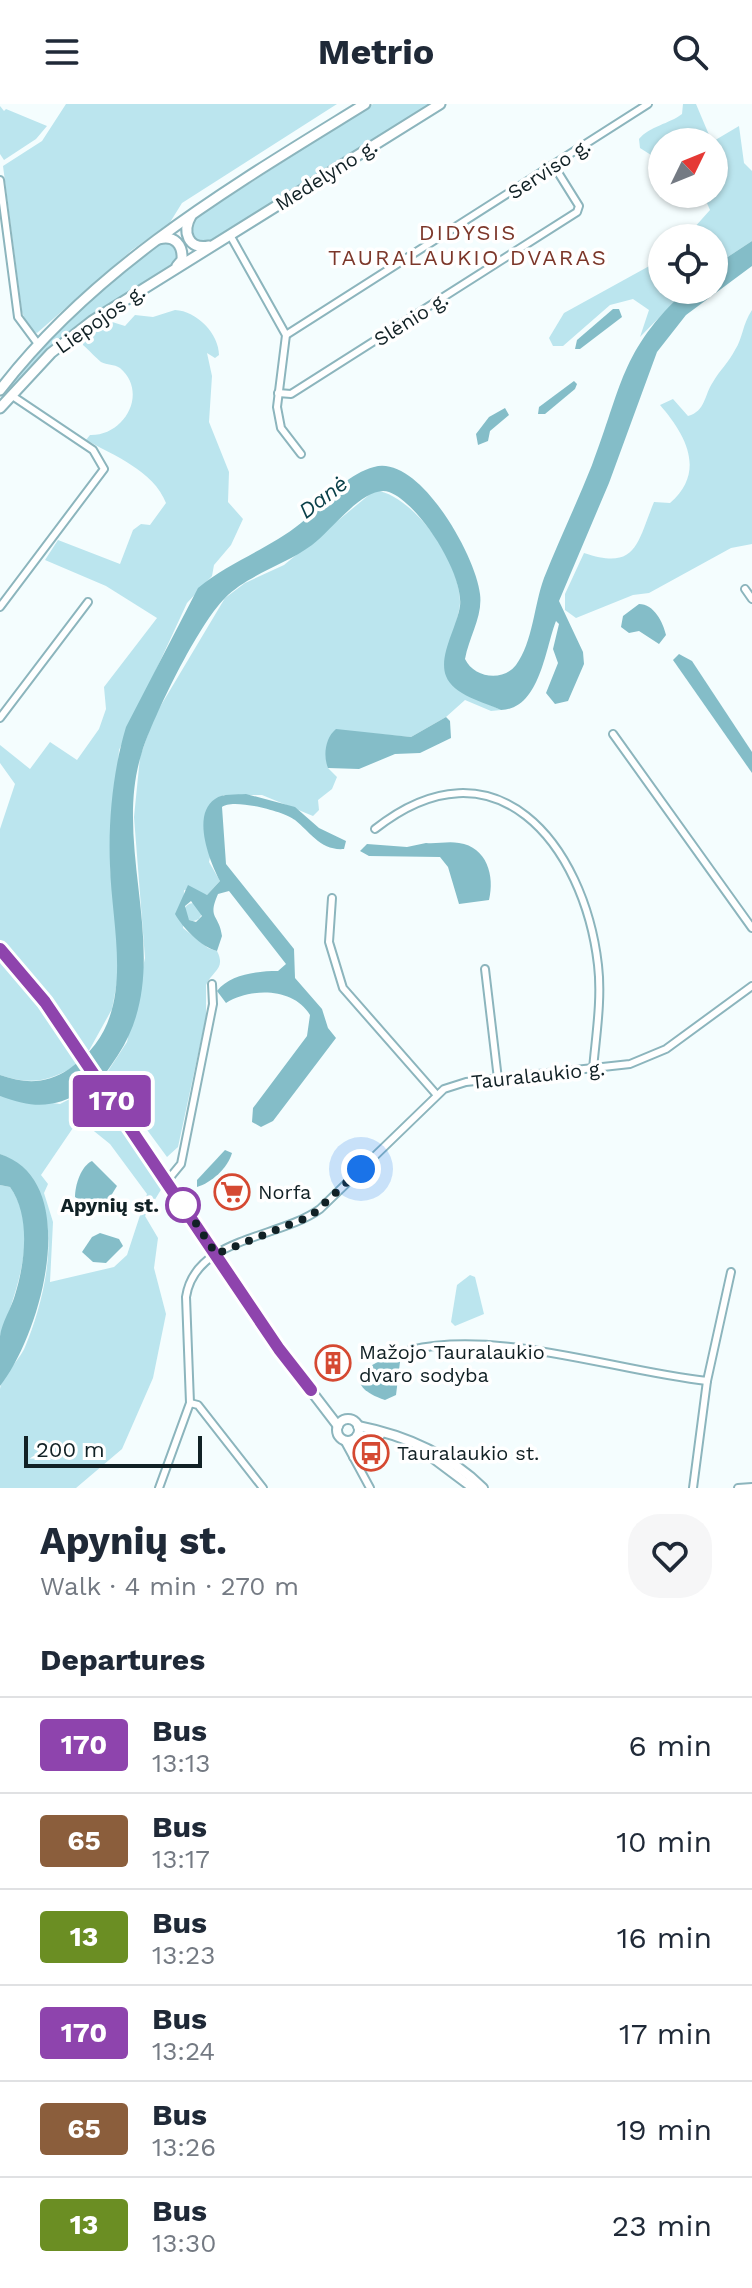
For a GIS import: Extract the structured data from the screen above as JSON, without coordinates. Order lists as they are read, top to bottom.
{
  "streets": {
    "main road": ["Medelyno g.", "Liepojos g."],
    "street": ["Serviso g.", "Slėnio g.", "Tauralaukio g."]
  },
  "crossings": [
    ["Serviso g.", "Slėnio g."],
    ["Medelyno g.", "Liepojos g."]
  ],
  "districts": ["DIDYSIS TAURALAUKIO DVARAS"],
  "water": ["Danė"],
  "places": {
    "supermarket": ["Norfa"],
    "other": ["Apynių st."],
    "building": ["Mažojo Tauralaukio dvaro sodyba"],
    "bus stop": ["Tauralaukio st."]
  },
  "lines": ["bus line 170"],
  "scale_bar": "200 m",
  "north": "top right",
  "page": {
    "header": "Metrio",
    "on_map": "170",
    "scale": "200 m",
    "heading": [
      ["Apynių st.", "Walk · 4 min · 270 m"],
      "Departures"
    ],
    "list": [
      {
        "mark": "170",
        "name": "Bus",
        "note": "13:13",
        "value": "6 min"
      },
      {
        "mark": "65",
        "name": "Bus",
        "note": "13:17",
        "value": "10 min"
      },
      {
        "mark": "13",
        "name": "Bus",
        "note": "13:23",
        "value": "16 min"
      },
      {
        "mark": "170",
        "name": "Bus",
        "note": "13:24",
        "value": "17 min"
      },
      {
        "mark": "65",
        "name": "Bus",
        "note": "13:26",
        "value": "19 min"
      },
      {
        "mark": "13",
        "name": "Bus",
        "note": "13:30",
        "value": "23 min"
      }
    ]
  }
}
